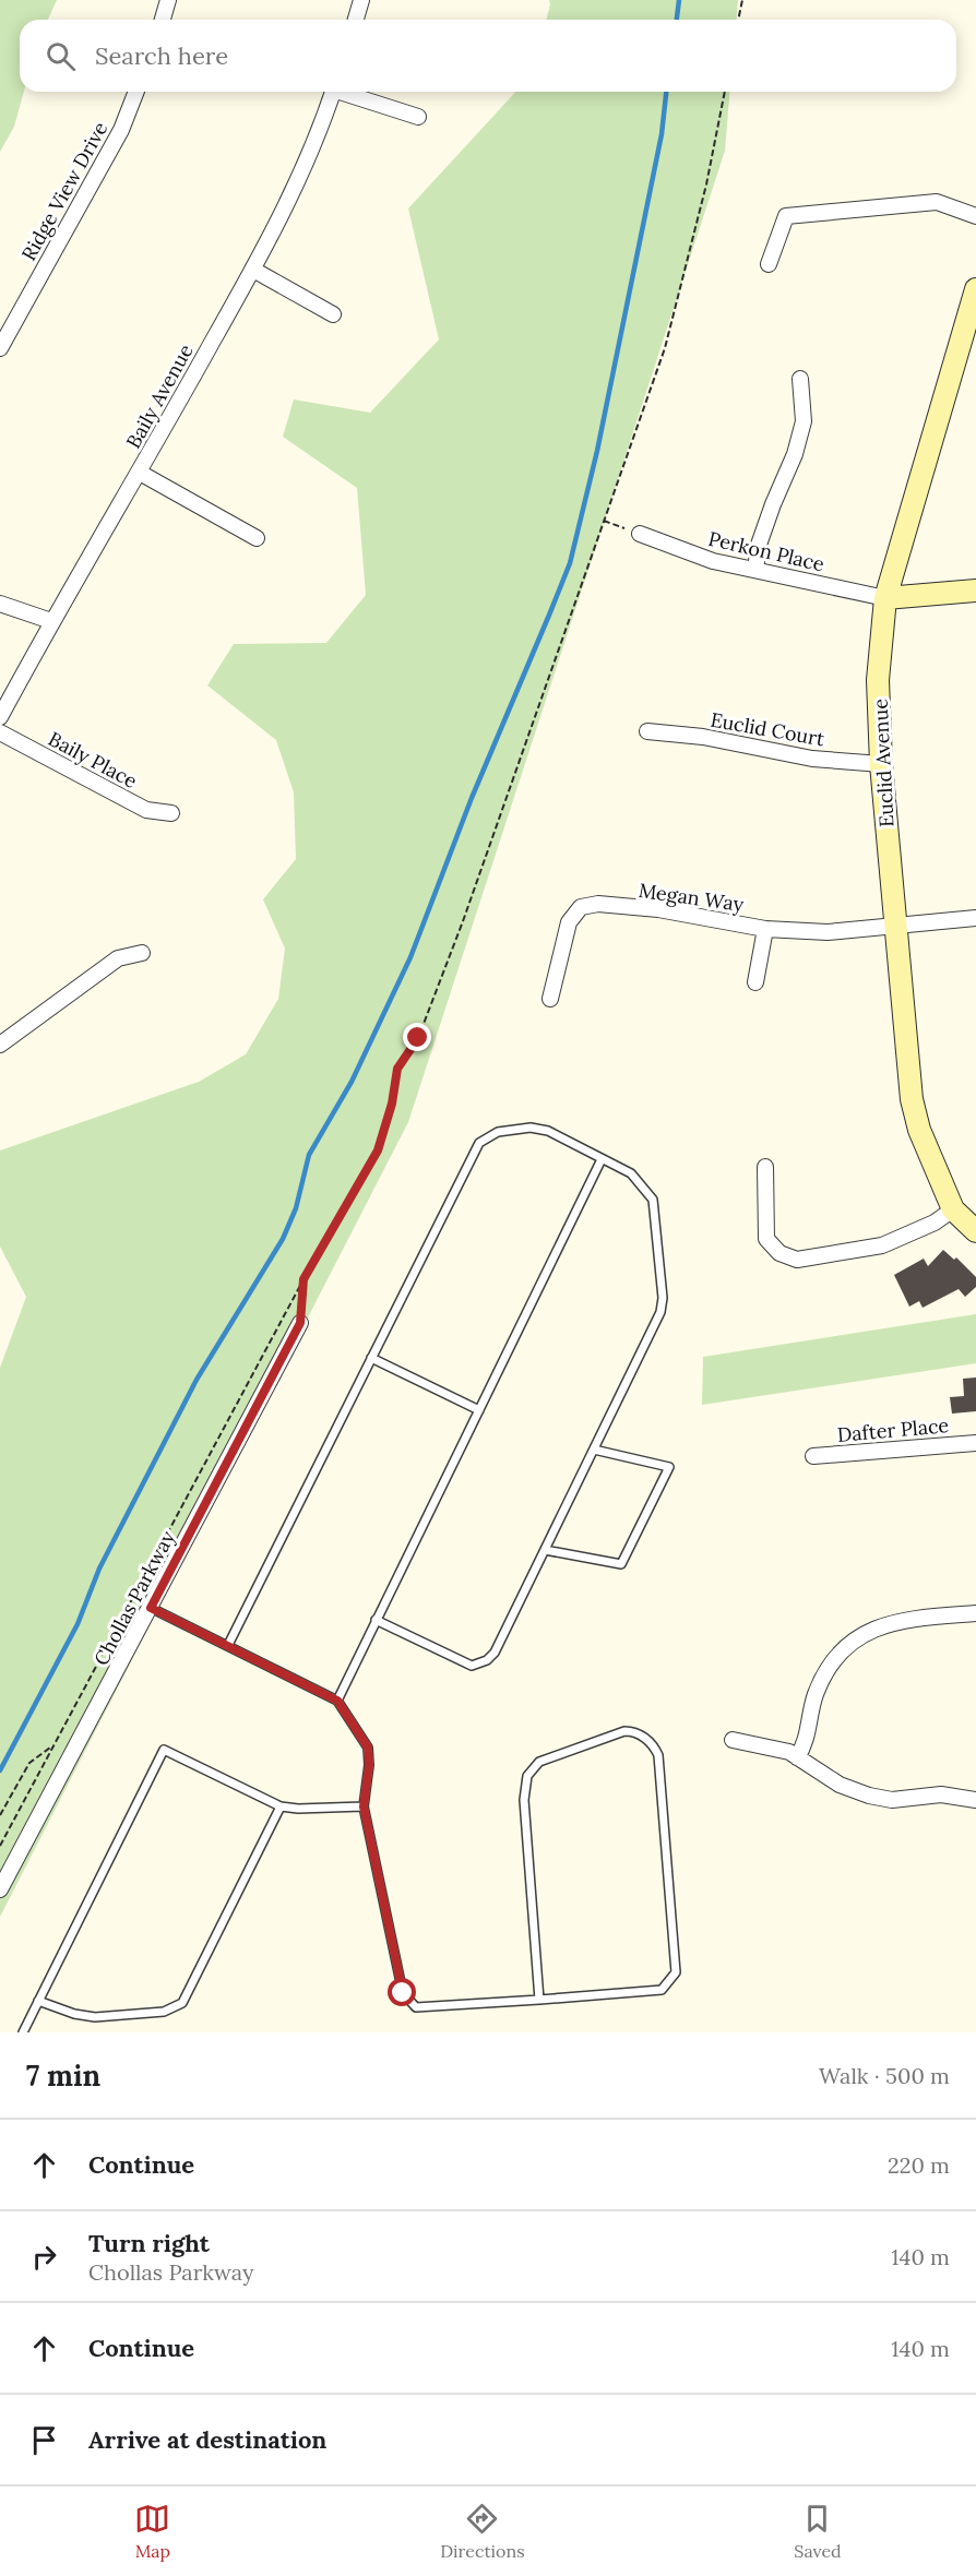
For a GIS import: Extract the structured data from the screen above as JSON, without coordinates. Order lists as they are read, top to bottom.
{
  "streets": {
    "main road": ["Euclid Avenue"],
    "street": [
      "Ridge View Drive",
      "Baily Avenue",
      "Perkon Place",
      "Euclid Court",
      "Baily Place",
      "Megan Way",
      "Dafter Place",
      "Chollas Parkway"
    ]
  },
  "crossings": [
    ["Perkon Place", "Euclid Avenue"],
    ["Euclid Court", "Euclid Avenue"],
    ["Euclid Avenue", "Megan Way"]
  ],
  "page": {
    "search": "Search here",
    "heading": ["7 min", "Walk · 500 m"],
    "list": [
      ["Continue", "220 m"],
      ["Turn right", "Chollas Parkway", "140 m"],
      ["Continue", "140 m"],
      "Arrive at destination"
    ],
    "nav": ["Map", "Directions", "Saved"]
  }
}
